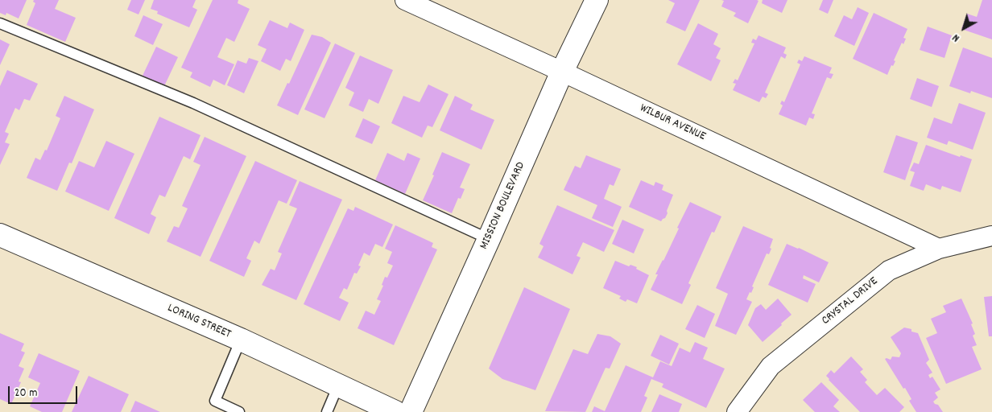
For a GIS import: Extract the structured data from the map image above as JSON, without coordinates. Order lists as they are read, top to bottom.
{
  "streets": {
    "main road": ["MISSION BOULEVARD", "LORING STREET"],
    "street": ["WILBUR AVENUE", "CRYSTAL DRIVE"]
  },
  "crossings": [
    ["WILBUR AVENUE", "MISSION BOULEVARD"],
    ["WILBUR AVENUE", "CRYSTAL DRIVE"]
  ],
  "scale_bar": "20 m",
  "north": "bottom left"
}
